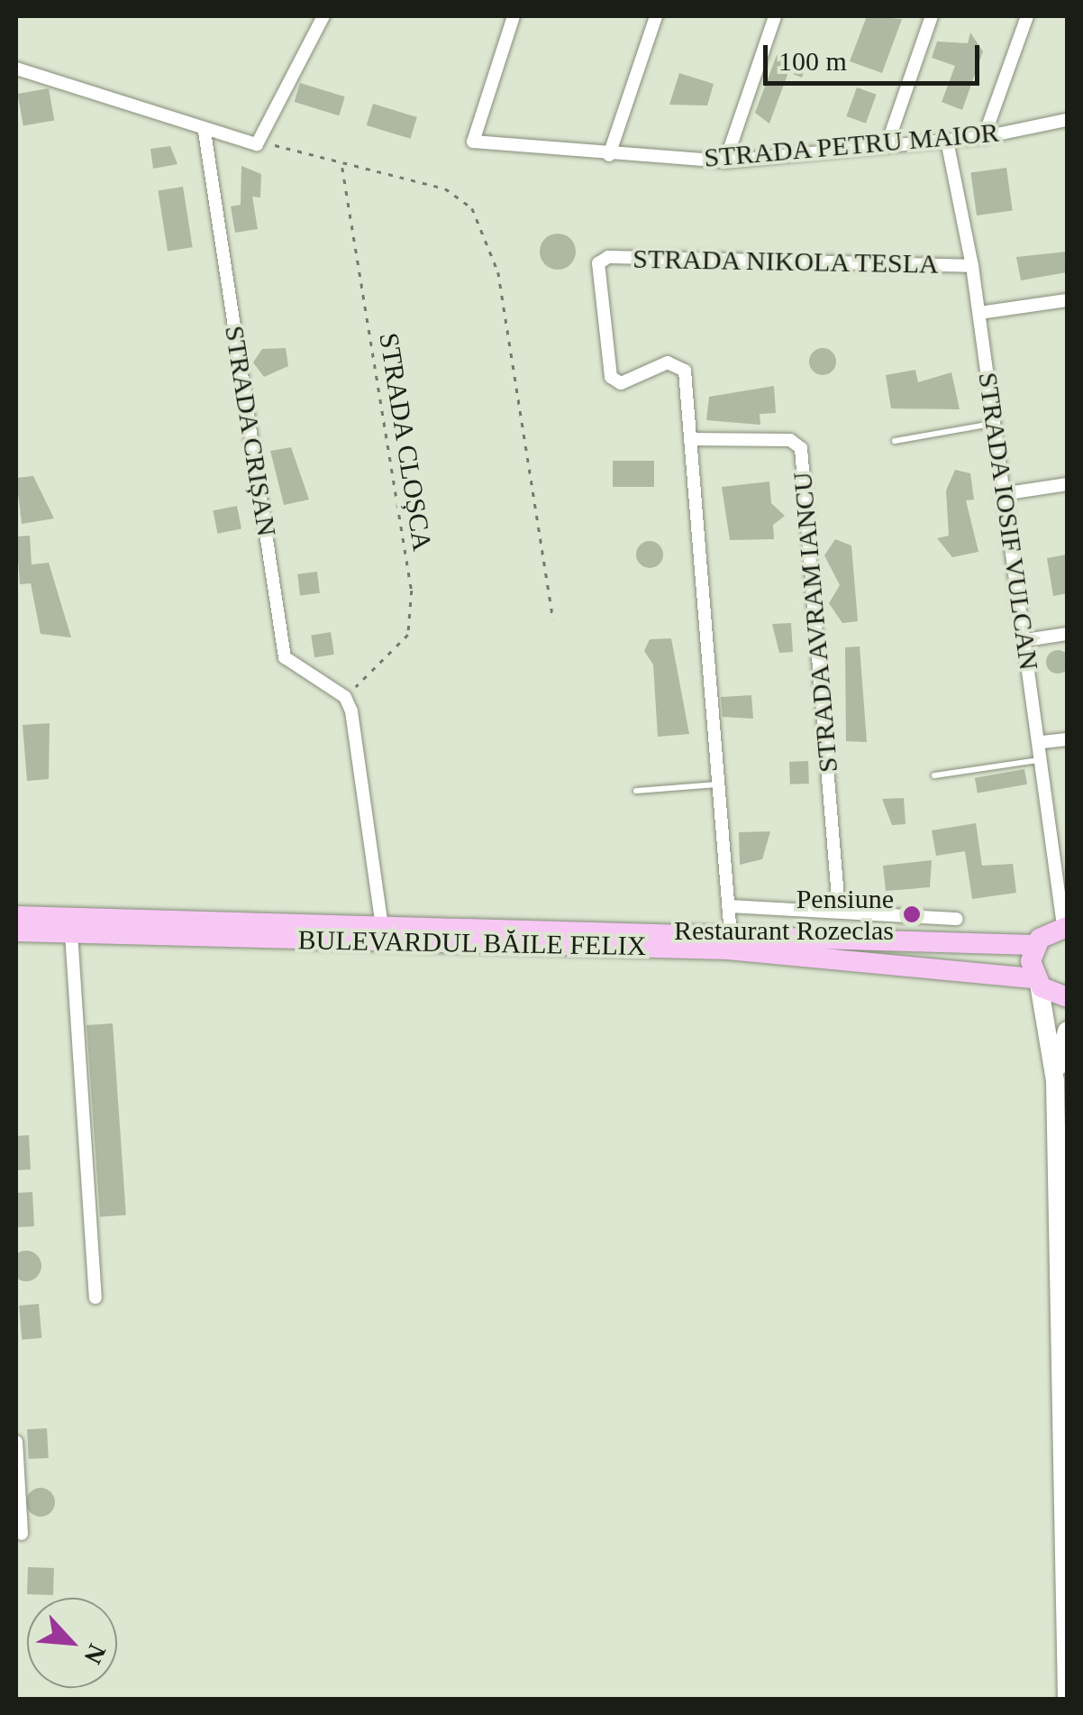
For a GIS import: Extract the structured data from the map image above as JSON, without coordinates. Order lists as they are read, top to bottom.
{
  "streets": {
    "main road": ["BULEVARDUL BĂILE FELIX"],
    "street": [
      "STRADA PETRU MAIOR",
      "STRADA NIKOLA TESLA",
      "STRADA CRIȘAN",
      "STRADA IOSIF VULCAN",
      "STRADA AVRAM IANCU"
    ],
    "path": ["STRADA CLOȘCA"]
  },
  "crossings": [
    ["STRADA PETRU MAIOR", "STRADA IOSIF VULCAN"],
    ["STRADA NIKOLA TESLA", "STRADA IOSIF VULCAN"],
    ["STRADA NIKOLA TESLA", "STRADA AVRAM IANCU"],
    ["STRADA CRIȘAN", "STRADA CLOȘCA"]
  ],
  "places": ["Pensiune Restaurant Rozeclas"],
  "scale_bar": "100 m",
  "north": "bottom right"
}
